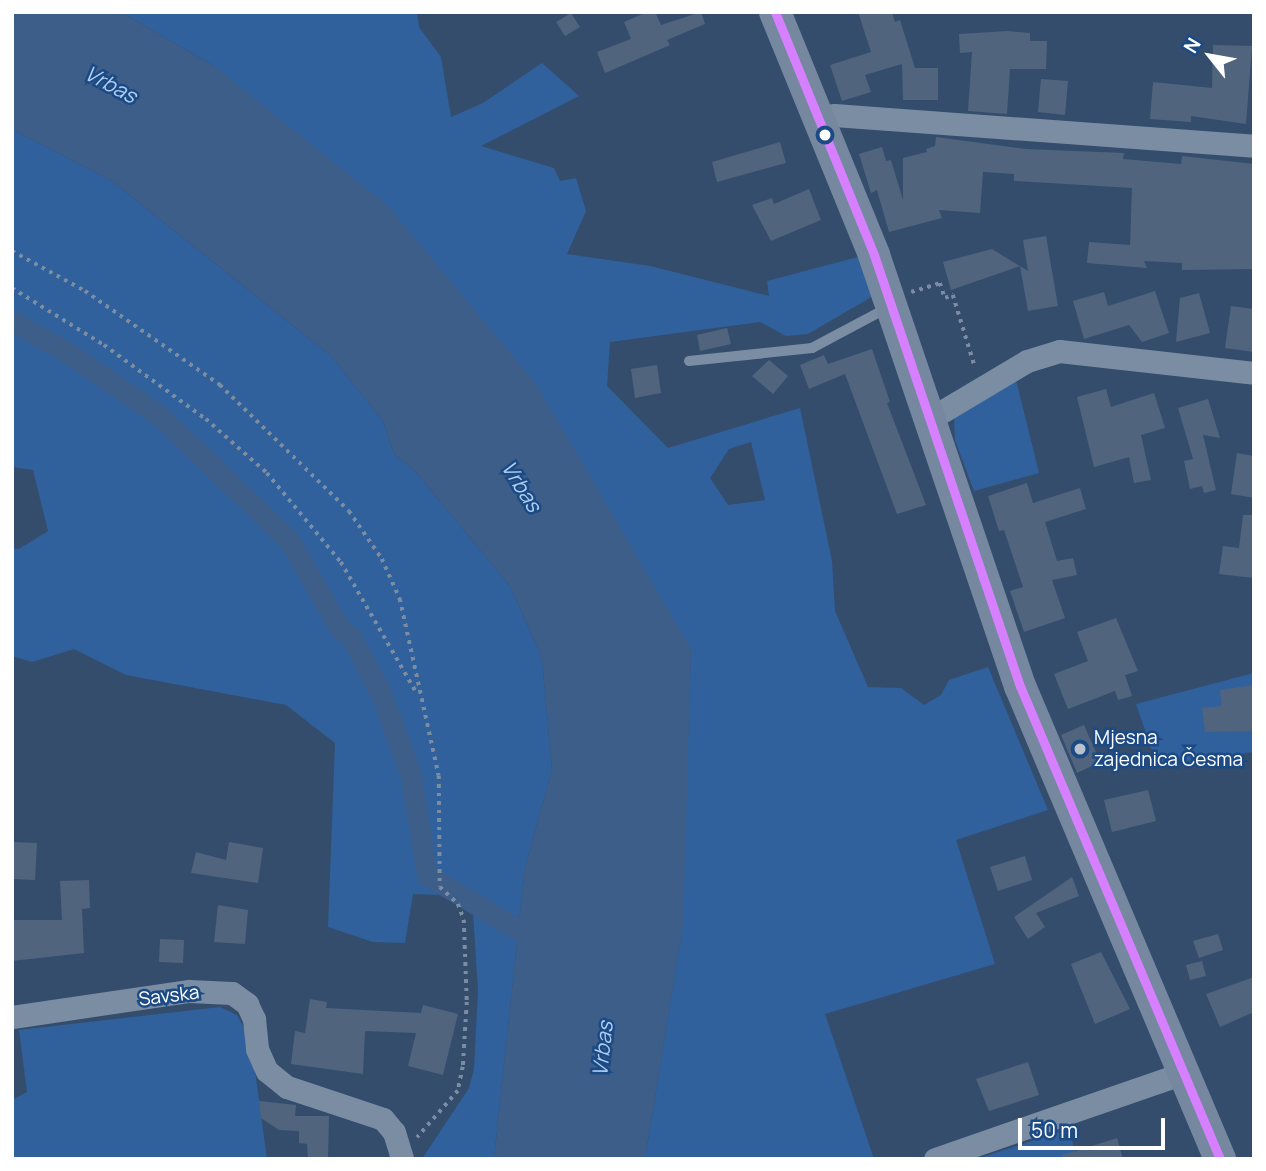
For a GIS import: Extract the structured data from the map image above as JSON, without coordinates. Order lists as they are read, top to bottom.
{
  "streets": {
    "street": ["Savska"]
  },
  "water": ["Vrbas"],
  "places": ["Mjesna zajednica Česma"],
  "scale_bar": "50 m",
  "north": "top left"
}
